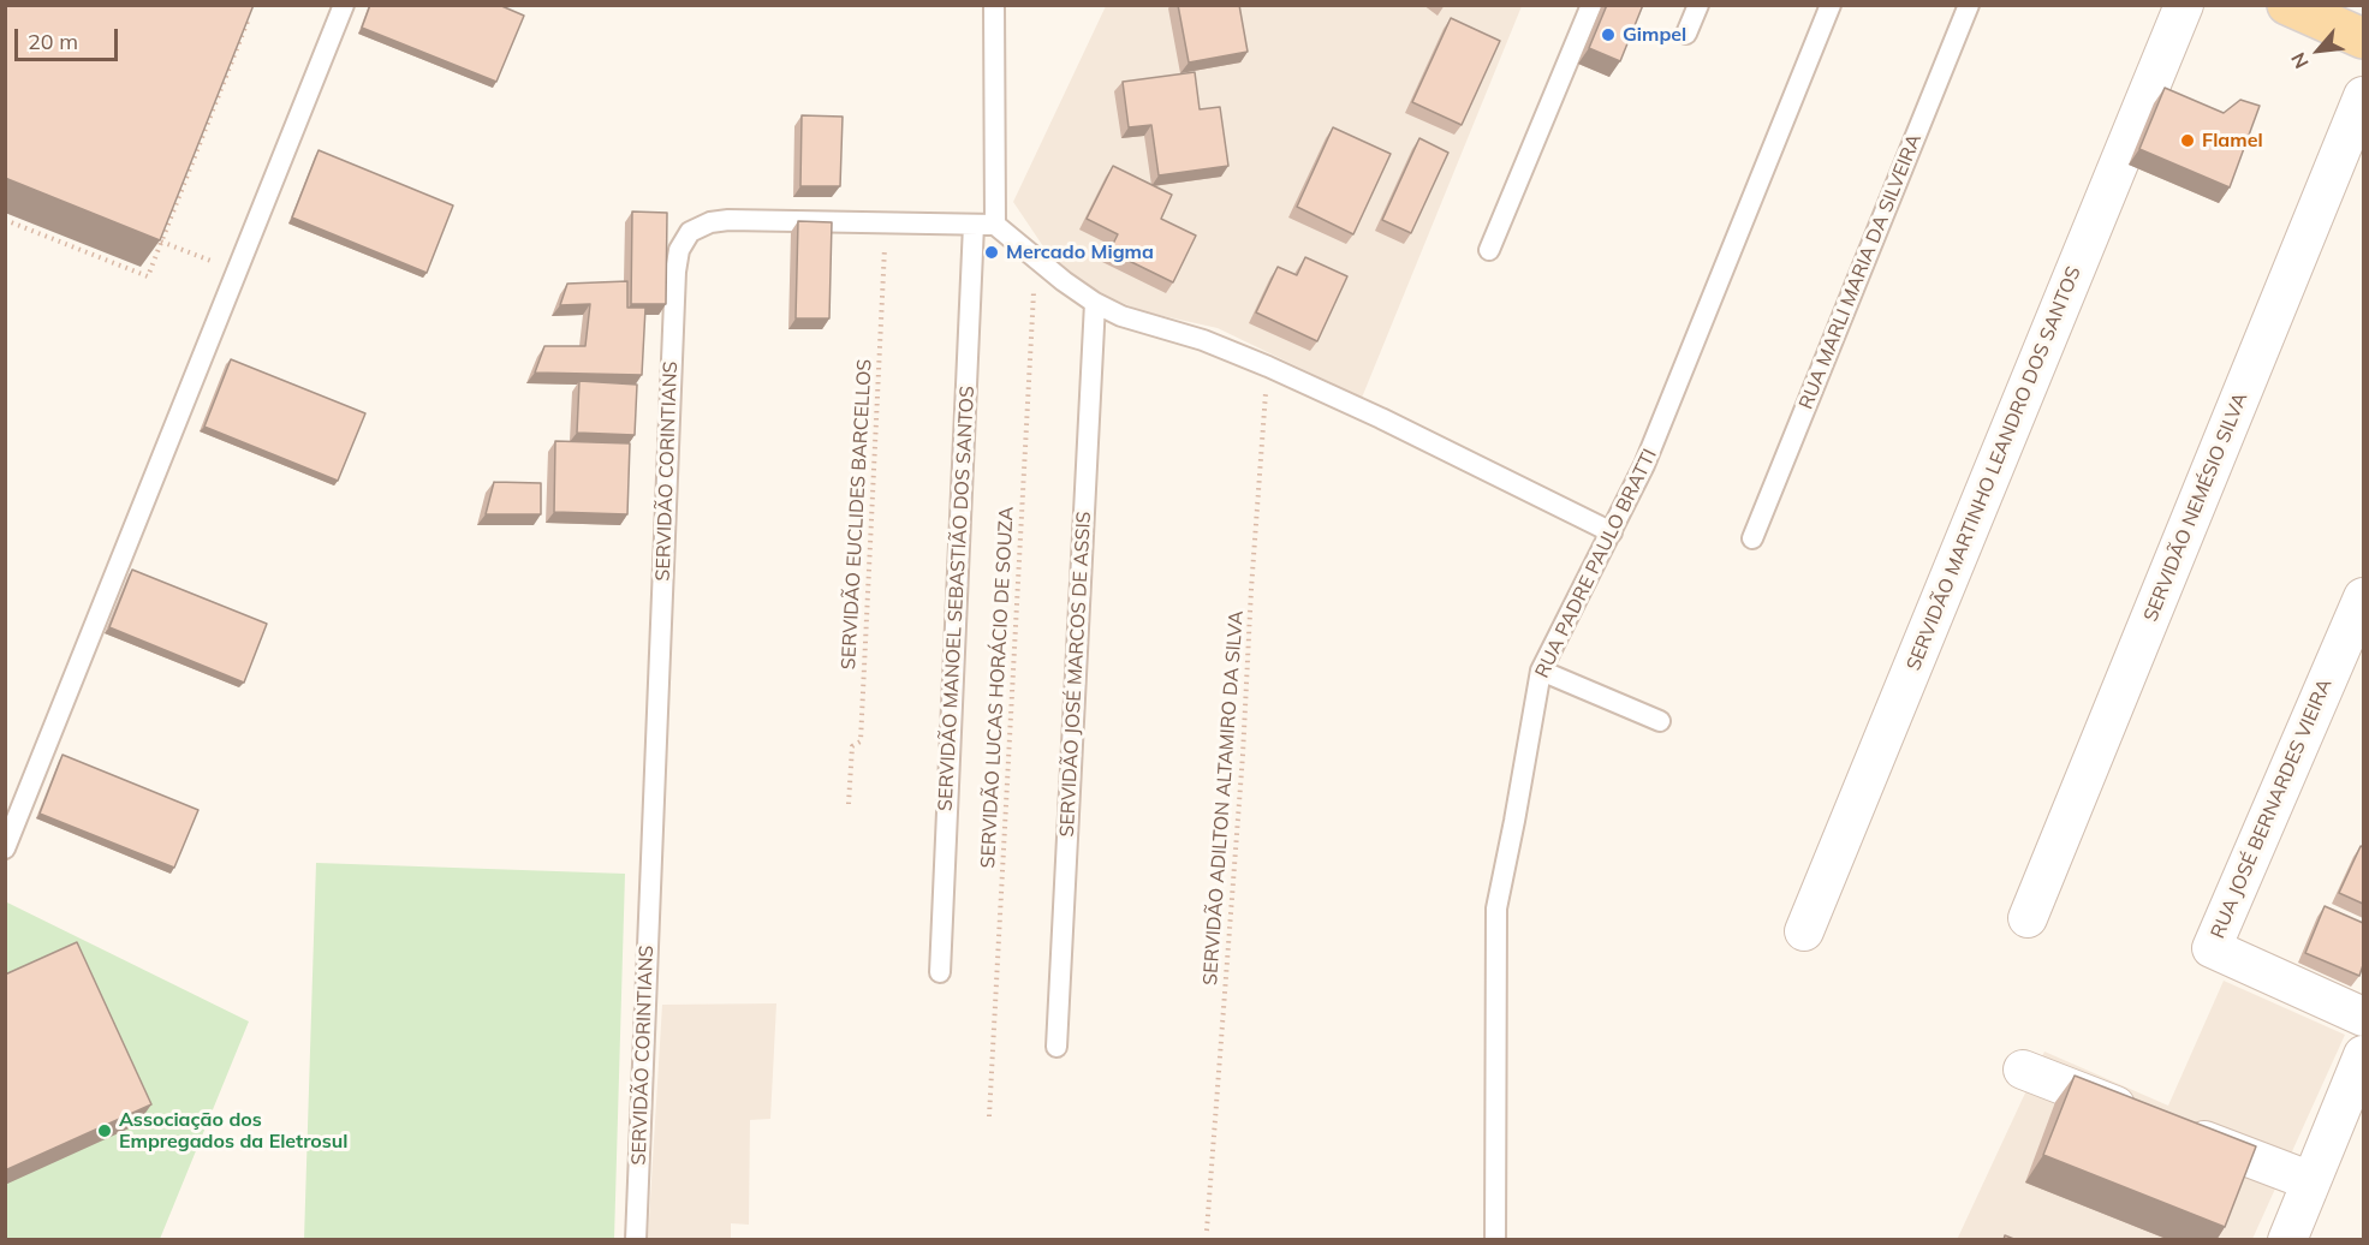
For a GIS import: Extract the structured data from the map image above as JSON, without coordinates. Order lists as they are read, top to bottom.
{
  "streets": {
    "street": ["SERVIDÃO MARTINHO LEANDRO DOS SANTOS", "SERVIDÃO NEMÉSIO SILVA", "RUA JOSÉ BERNARDES VIEIRA"],
    "lane": [
      "RUA MARLI MARIA DA SILVEIRA",
      "SERVIDÃO CORINTIANS",
      "RUA PADRE PAULO BRATTI",
      "SERVIDÃO MANOEL SEBASTIÃO DOS SANTOS",
      "SERVIDÃO JOSÉ MARCOS DE ASSIS"
    ],
    "path": ["SERVIDÃO EUCLIDES BARCELLOS", "SERVIDÃO LUCAS HORÁCIO DE SOUZA", "SERVIDÃO ADILTON ALTAMIRO DA SILVA"]
  },
  "crossings": [
    ["SERVIDÃO CORINTIANS", "SERVIDÃO EUCLIDES BARCELLOS"],
    ["SERVIDÃO CORINTIANS", "SERVIDÃO MANOEL SEBASTIÃO DOS SANTOS"]
  ],
  "places": [
    "Gimpel",
    "Flamel",
    "Mercado Migma",
    "Associação dos Empregados da Eletrosul"
  ],
  "scale_bar": "20 m",
  "north": "bottom left"
}
